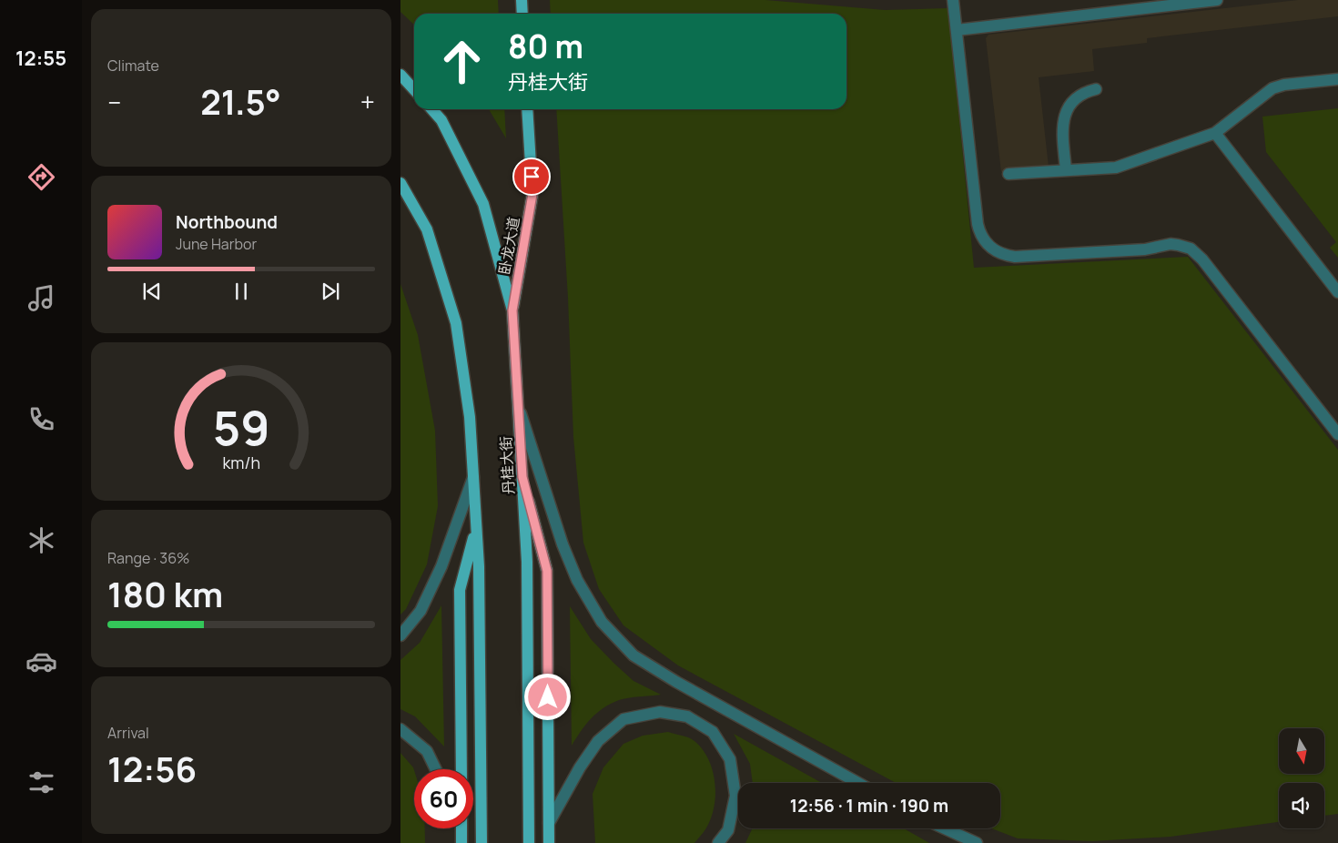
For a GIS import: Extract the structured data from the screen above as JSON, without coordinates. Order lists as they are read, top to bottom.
{
  "streets": {
    "main road": ["卧龙大道", "丹桂大街"]
  },
  "crossings": [
    ["卧龙大道", "丹桂大街"]
  ],
  "north": "bottom",
  "page": {
    "tabs": "12:55",
    "tile": [
      "Climate",
      ["Range · 36%", "180 km"],
      ["Arrival", "12:56"]
    ],
    "turn": ["80 m", "丹桂大街"],
    "heat": ["−", "21.5°", "+"],
    "song": ["Northbound", "June Harbor"],
    "limit": "60",
    "trip": "12:56 · 1 min · 190 m",
    "gauge": ["59", "km/h"]
  }
}
